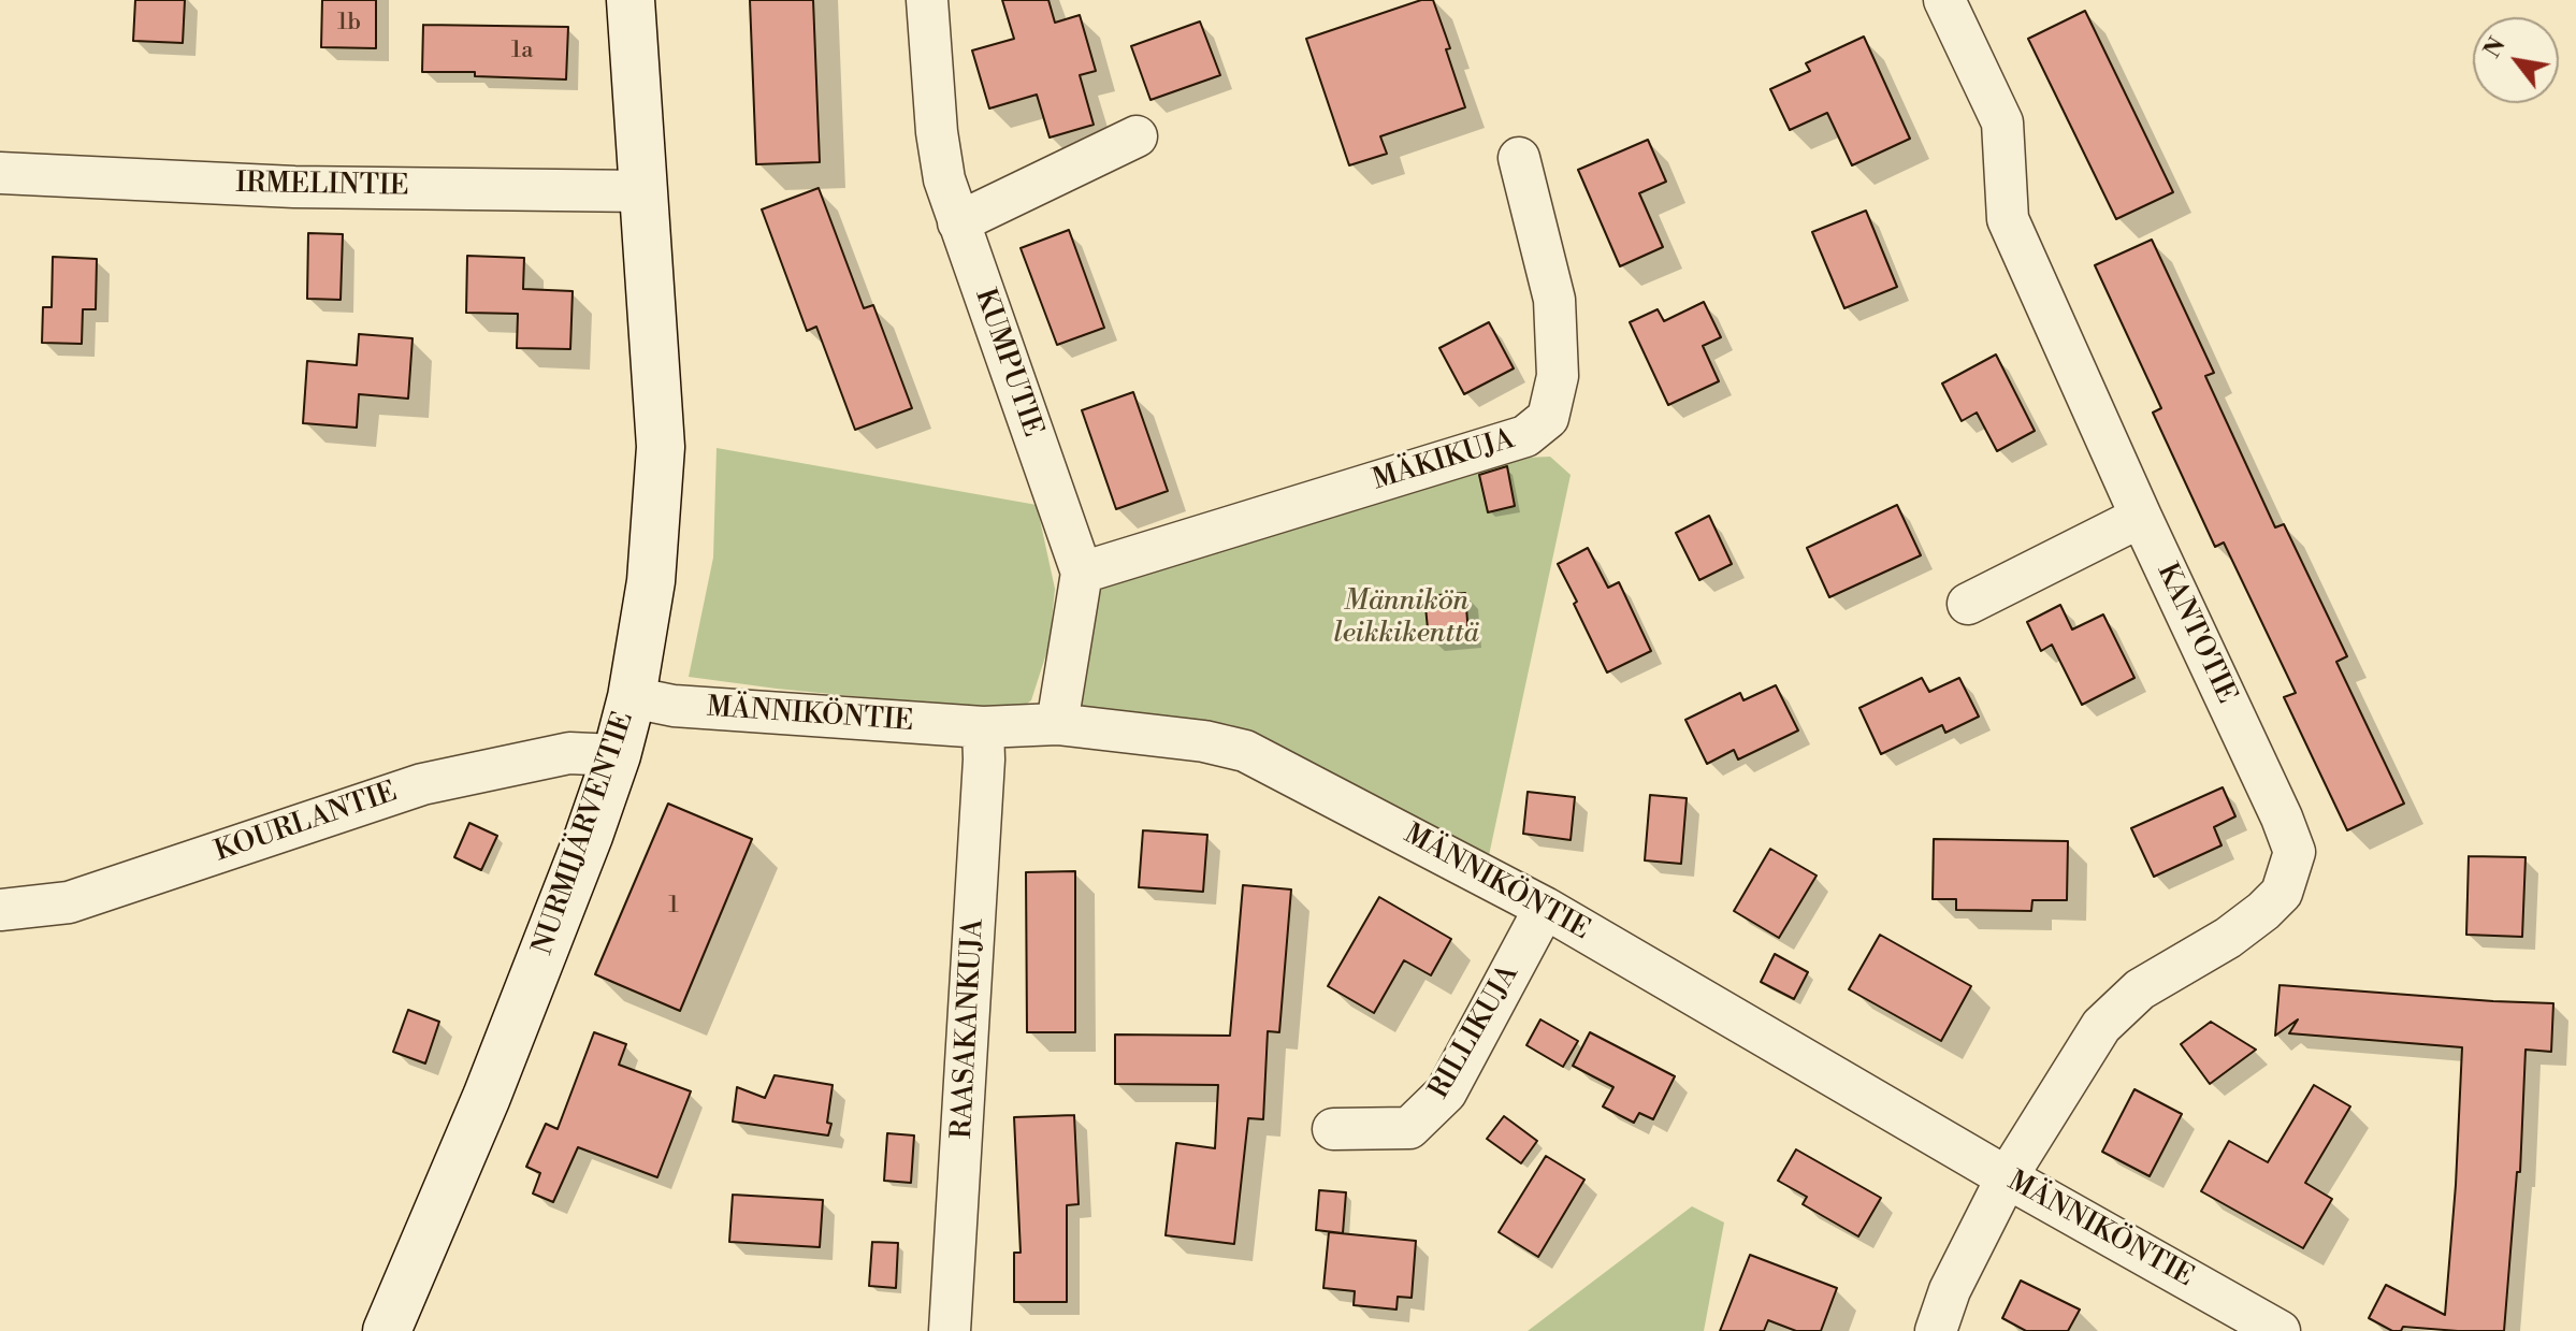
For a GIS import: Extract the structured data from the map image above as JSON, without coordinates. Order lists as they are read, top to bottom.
{
  "streets": {
    "street": [
      "IRMELINTIE",
      "KUMPUTIE",
      "MÄKIKUJA",
      "KANTOTIE",
      "MÄNNIKÖNTIE",
      "KOURLANTIE",
      "NURMIJÄRVENTIE",
      "RAASAKANKUJA",
      "RILLIKUJA"
    ]
  },
  "crossings": [
    ["IRMELINTIE", "NURMIJÄRVENTIE"],
    ["KUMPUTIE", "MÄKIKUJA"],
    ["KUMPUTIE", "MÄNNIKÖNTIE"],
    ["KANTOTIE", "MÄNNIKÖNTIE"],
    ["MÄNNIKÖNTIE", "NURMIJÄRVENTIE"],
    ["MÄNNIKÖNTIE", "RAASAKANKUJA"],
    ["MÄNNIKÖNTIE", "RILLIKUJA"],
    ["KOURLANTIE", "NURMIJÄRVENTIE"]
  ],
  "parks": ["Männikön leikkikenttä"],
  "house_numbers": ["1b", "1a", "1"],
  "north": "top left"
}
